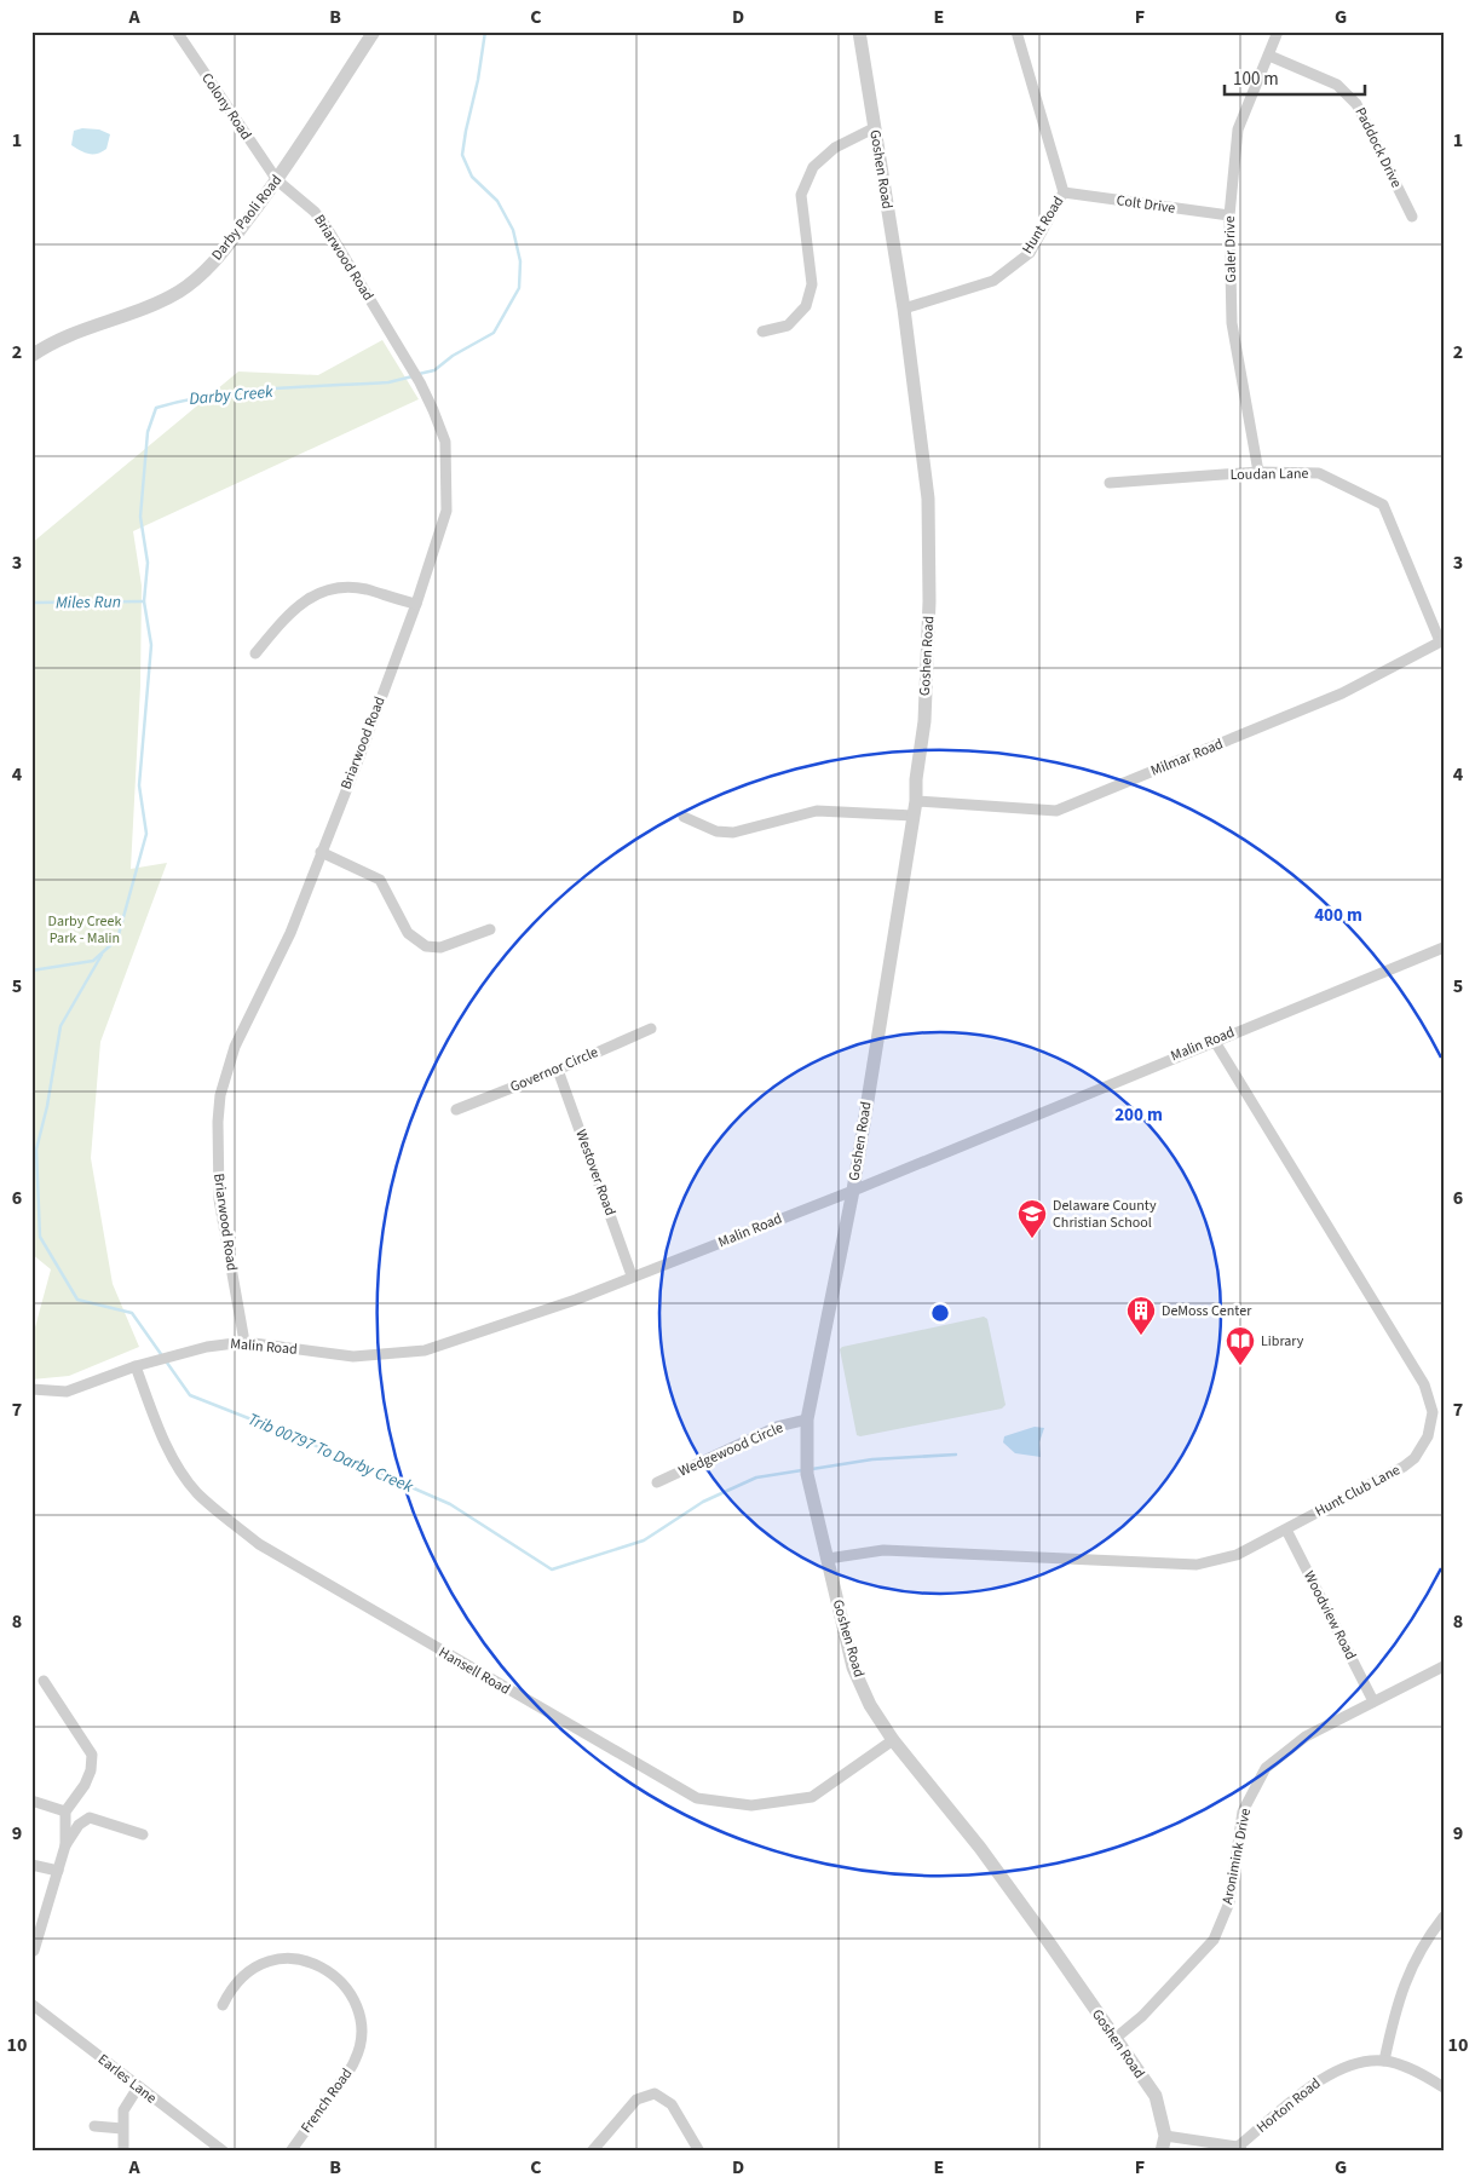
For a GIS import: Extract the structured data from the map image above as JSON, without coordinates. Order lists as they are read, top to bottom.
{
  "streets": {
    "street": [
      "Colony Road",
      "Paddock Drive",
      "Goshen Road",
      "Colt Drive",
      "Darby Paoli Road",
      "Hunt Road",
      "Galer Drive",
      "Briarwood Road",
      "Loudan Lane",
      "Milmar Road",
      "Malin Road",
      "Governor Circle",
      "Westover Road",
      "Wedgewood Circle",
      "Hunt Club Lane",
      "Woodview Road",
      "Hansell Road",
      "Aronimink Drive",
      "Earles Lane",
      "French Road",
      "Horton Road"
    ]
  },
  "crossings": [
    ["Colony Road", "Darby Paoli Road"],
    ["Colony Road", "Briarwood Road"],
    ["Paddock Drive", "Galer Drive"],
    ["Goshen Road", "Hunt Road"],
    ["Goshen Road", "Milmar Road"],
    ["Goshen Road", "Malin Road"],
    ["Goshen Road", "Wedgewood Circle"],
    ["Goshen Road", "Hunt Club Lane"],
    ["Goshen Road", "Hansell Road"],
    ["Goshen Road", "Aronimink Drive"],
    ["Colt Drive", "Hunt Road"],
    ["Colt Drive", "Galer Drive"],
    ["Darby Paoli Road", "Briarwood Road"],
    ["Galer Drive", "Loudan Lane"],
    ["Briarwood Road", "Malin Road"],
    ["Loudan Lane", "Milmar Road"],
    ["Malin Road", "Westover Road"],
    ["Malin Road", "Hunt Club Lane"],
    ["Malin Road", "Hansell Road"],
    ["Governor Circle", "Westover Road"],
    ["Hunt Club Lane", "Woodview Road"],
    ["Woodview Road", "Aronimink Drive"]
  ],
  "water": ["Darby Creek", "Miles Run", "Trib 00797 To Darby Creek"],
  "parks": ["Darby Creek Park - Malin"],
  "places": {
    "school or university": ["Delaware County Christian School"],
    "building": ["DeMoss Center"],
    "library": ["Library"]
  },
  "scale_bar": "100 m",
  "grid": {
    "columns": [
      "A",
      "B",
      "C",
      "D",
      "E",
      "F",
      "G"
    ],
    "rows": [
      "1",
      "2",
      "3",
      "4",
      "5",
      "6",
      "7",
      "8",
      "9",
      "10"
    ]
  },
  "rings": ["400 m", "200 m"]
}
